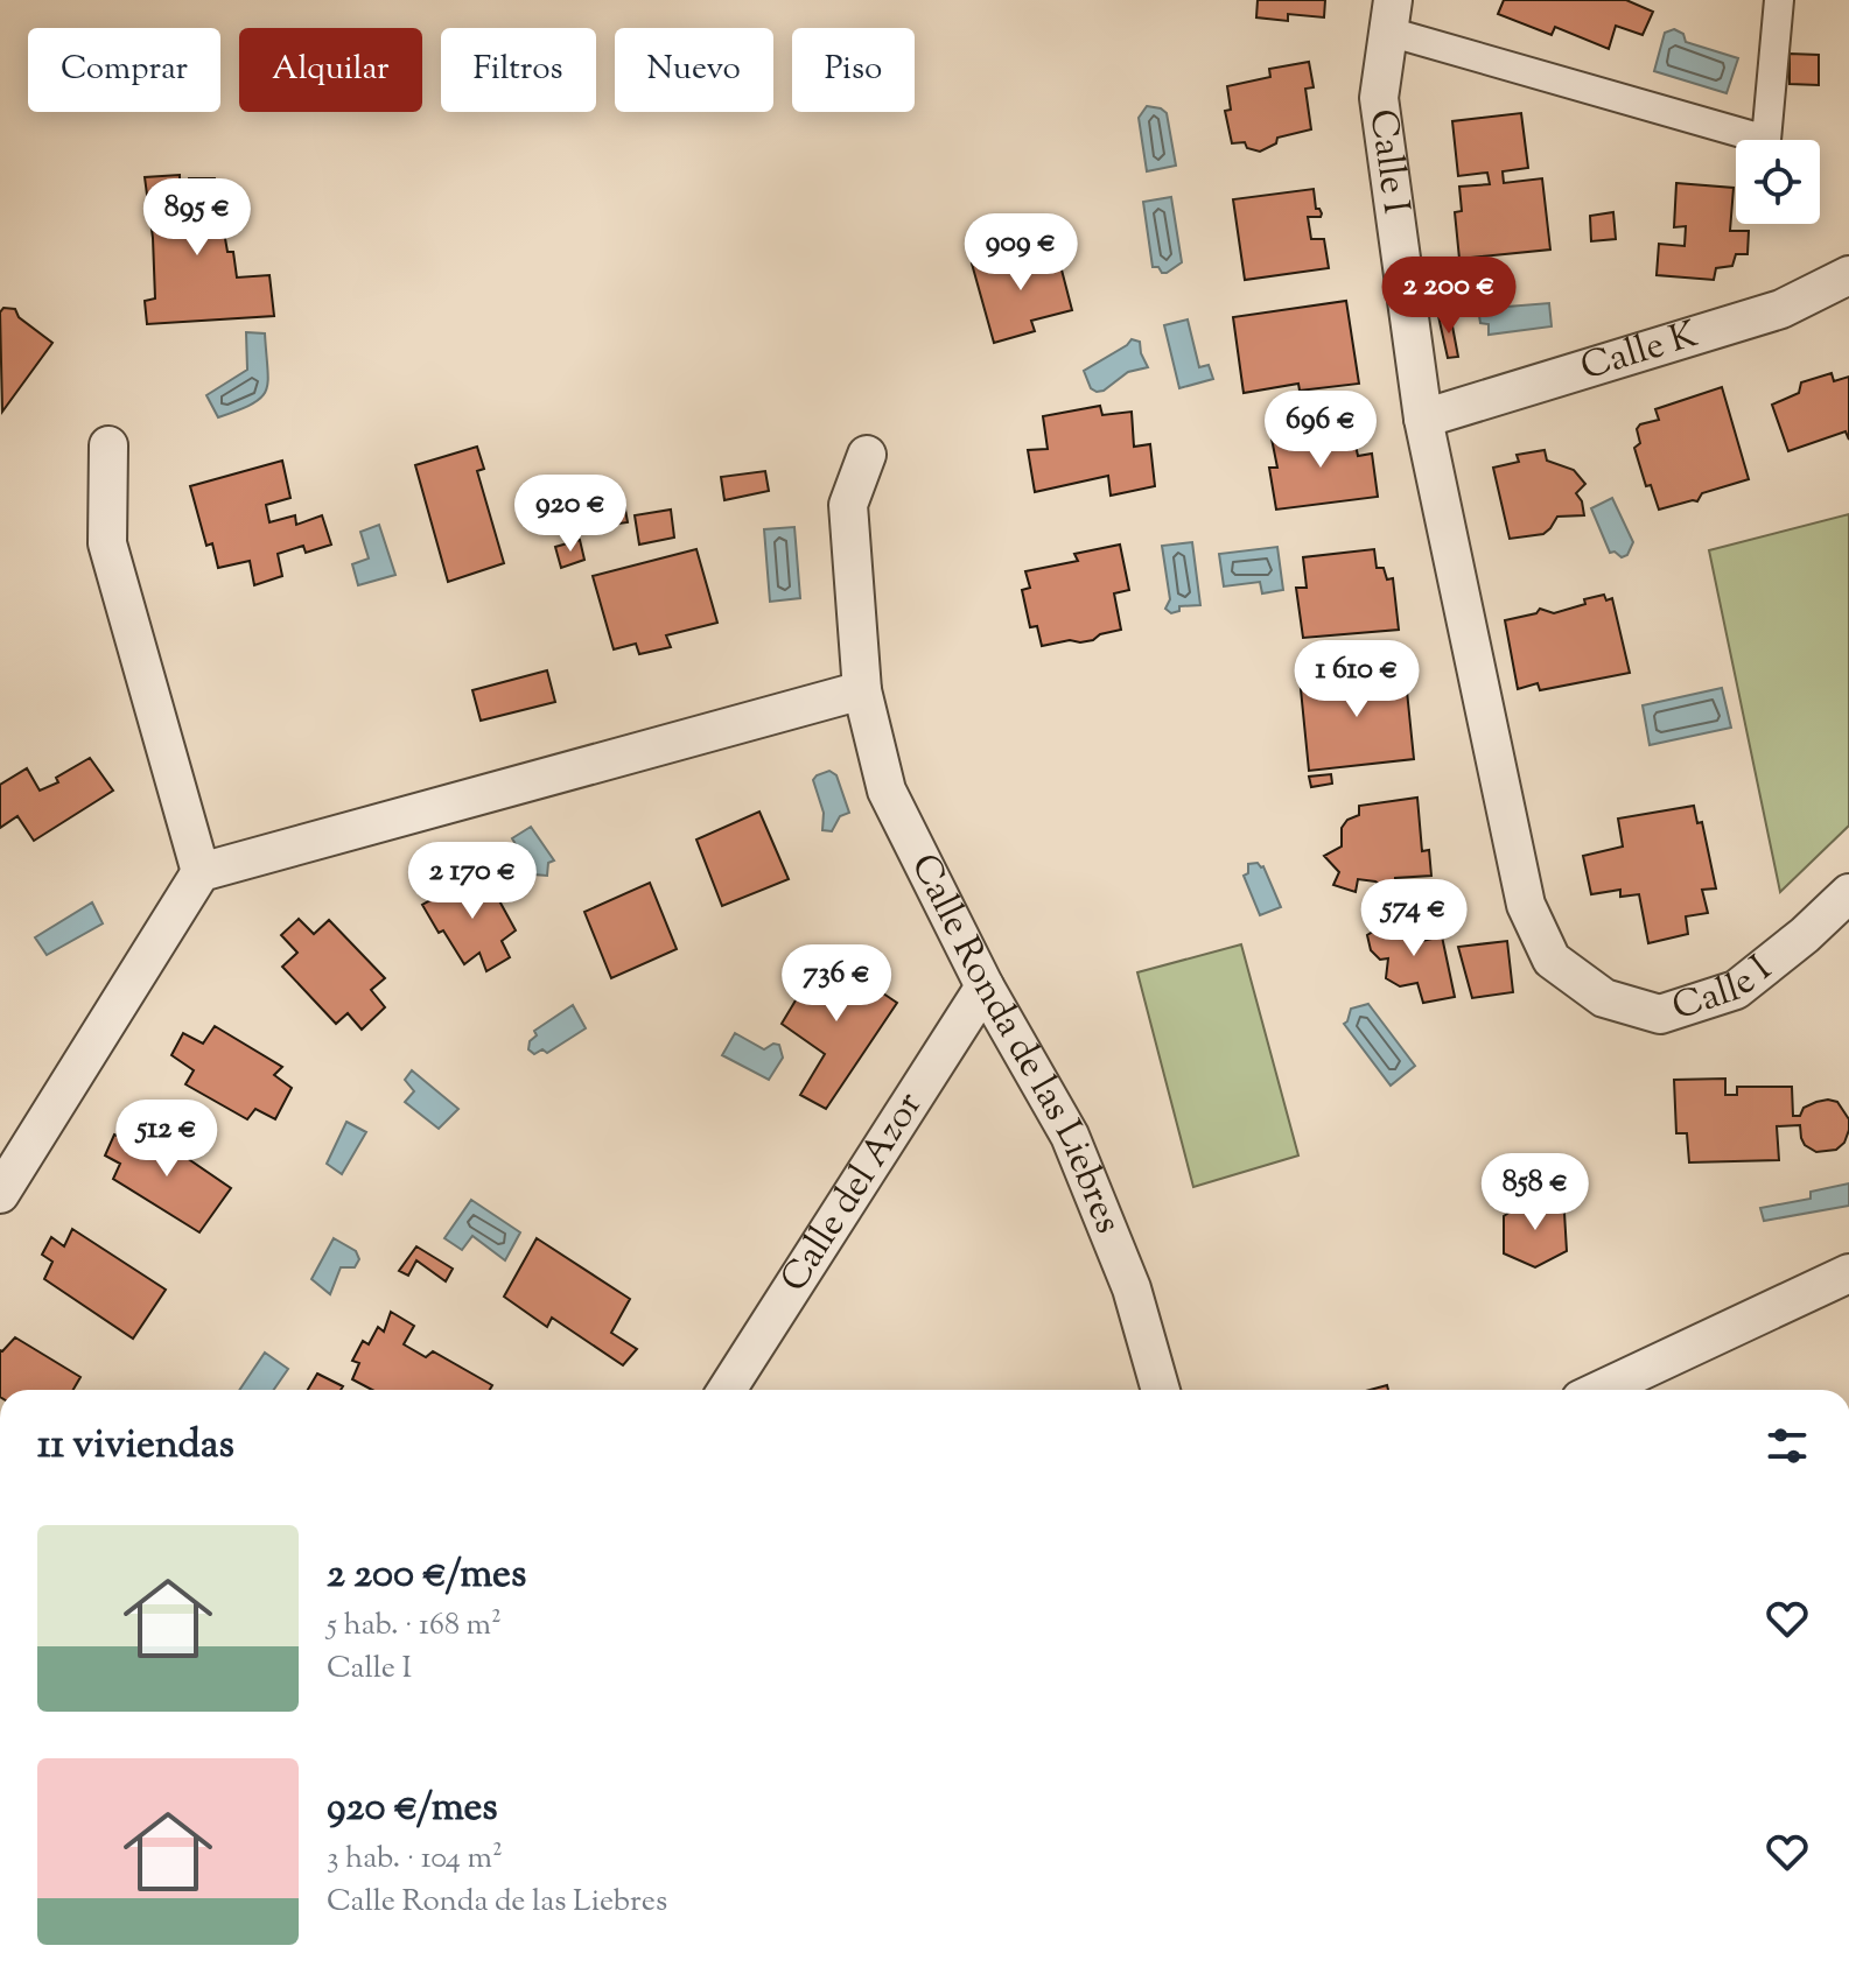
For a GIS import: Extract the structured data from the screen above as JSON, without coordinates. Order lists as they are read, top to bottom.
{
  "streets": {
    "street": [
      "Calle I",
      "Calle K",
      "Calle Ronda de las Liebres",
      "Calle del Azor"
    ]
  },
  "crossings": [
    ["Calle I", "Calle K"],
    ["Calle Ronda de las Liebres", "Calle del Azor"]
  ],
  "page": {
    "chip": [
      "Comprar",
      "Alquilar",
      "Filtros",
      "Nuevo",
      "Piso"
    ],
    "price": [
      "895 €",
      "909 €",
      "2 200 €",
      "696 €",
      "920 €",
      "1 610 €",
      "2 170 €",
      "574 €",
      "736 €",
      "512 €",
      "858 €"
    ],
    "heading": "11 viviendas",
    "list": [
      {
        "name": "2 200 €/mes",
        "note": "5 hab. · 168 m² · Calle I"
      },
      {
        "name": "920 €/mes",
        "note": "3 hab. · 104 m² · Calle Ronda de las Liebres"
      }
    ]
  }
}
